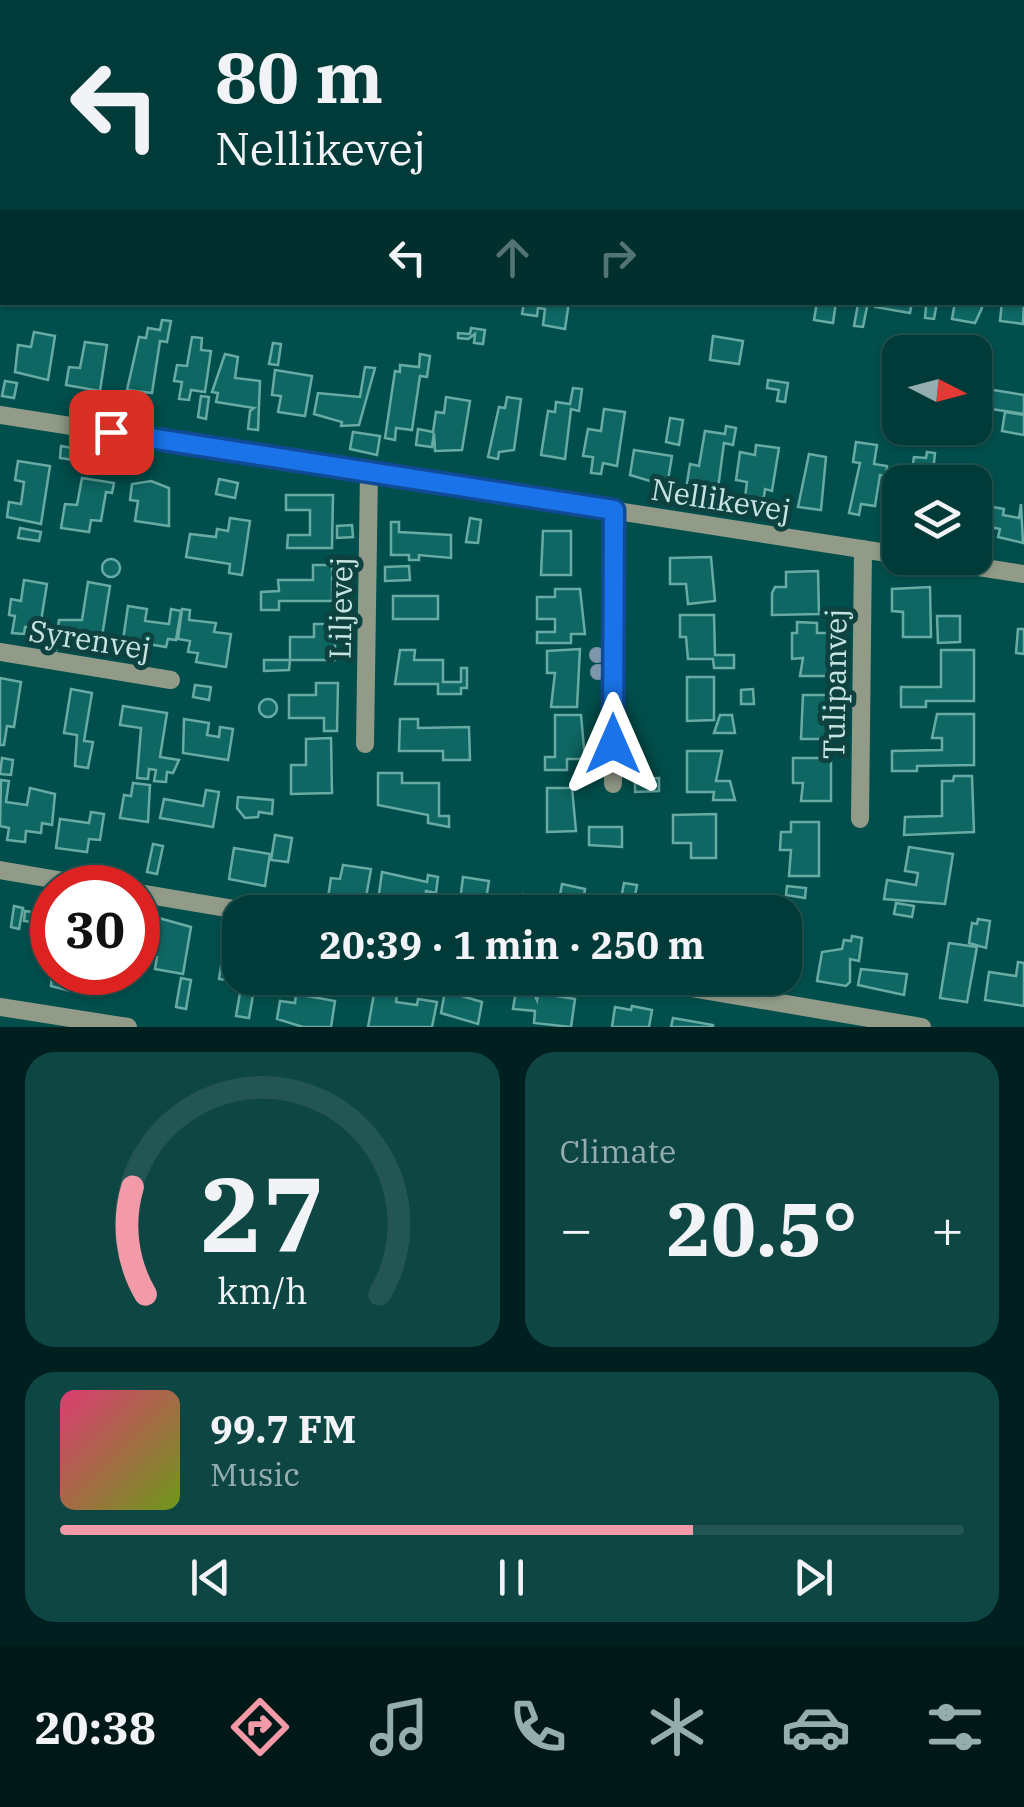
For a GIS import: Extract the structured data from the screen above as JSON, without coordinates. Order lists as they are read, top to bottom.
{
  "streets": {
    "street": [
      "Nellikevej",
      "Liljevej",
      "Syrenvej",
      "Tulipanvej"
    ]
  },
  "crossings": [
    ["Nellikevej", "Liljevej"],
    ["Nellikevej", "Tulipanvej"]
  ],
  "north": "right",
  "page": {
    "turn": ["80 m", "Nellikevej"],
    "limit": "30",
    "trip": "20:39 · 1 min · 250 m",
    "tile": "Climate",
    "heat": ["−", "20.5°", "+"],
    "song": ["99.7 FM", "Music"],
    "tabs": "20:38",
    "gauge": ["27", "km/h"]
  }
}
